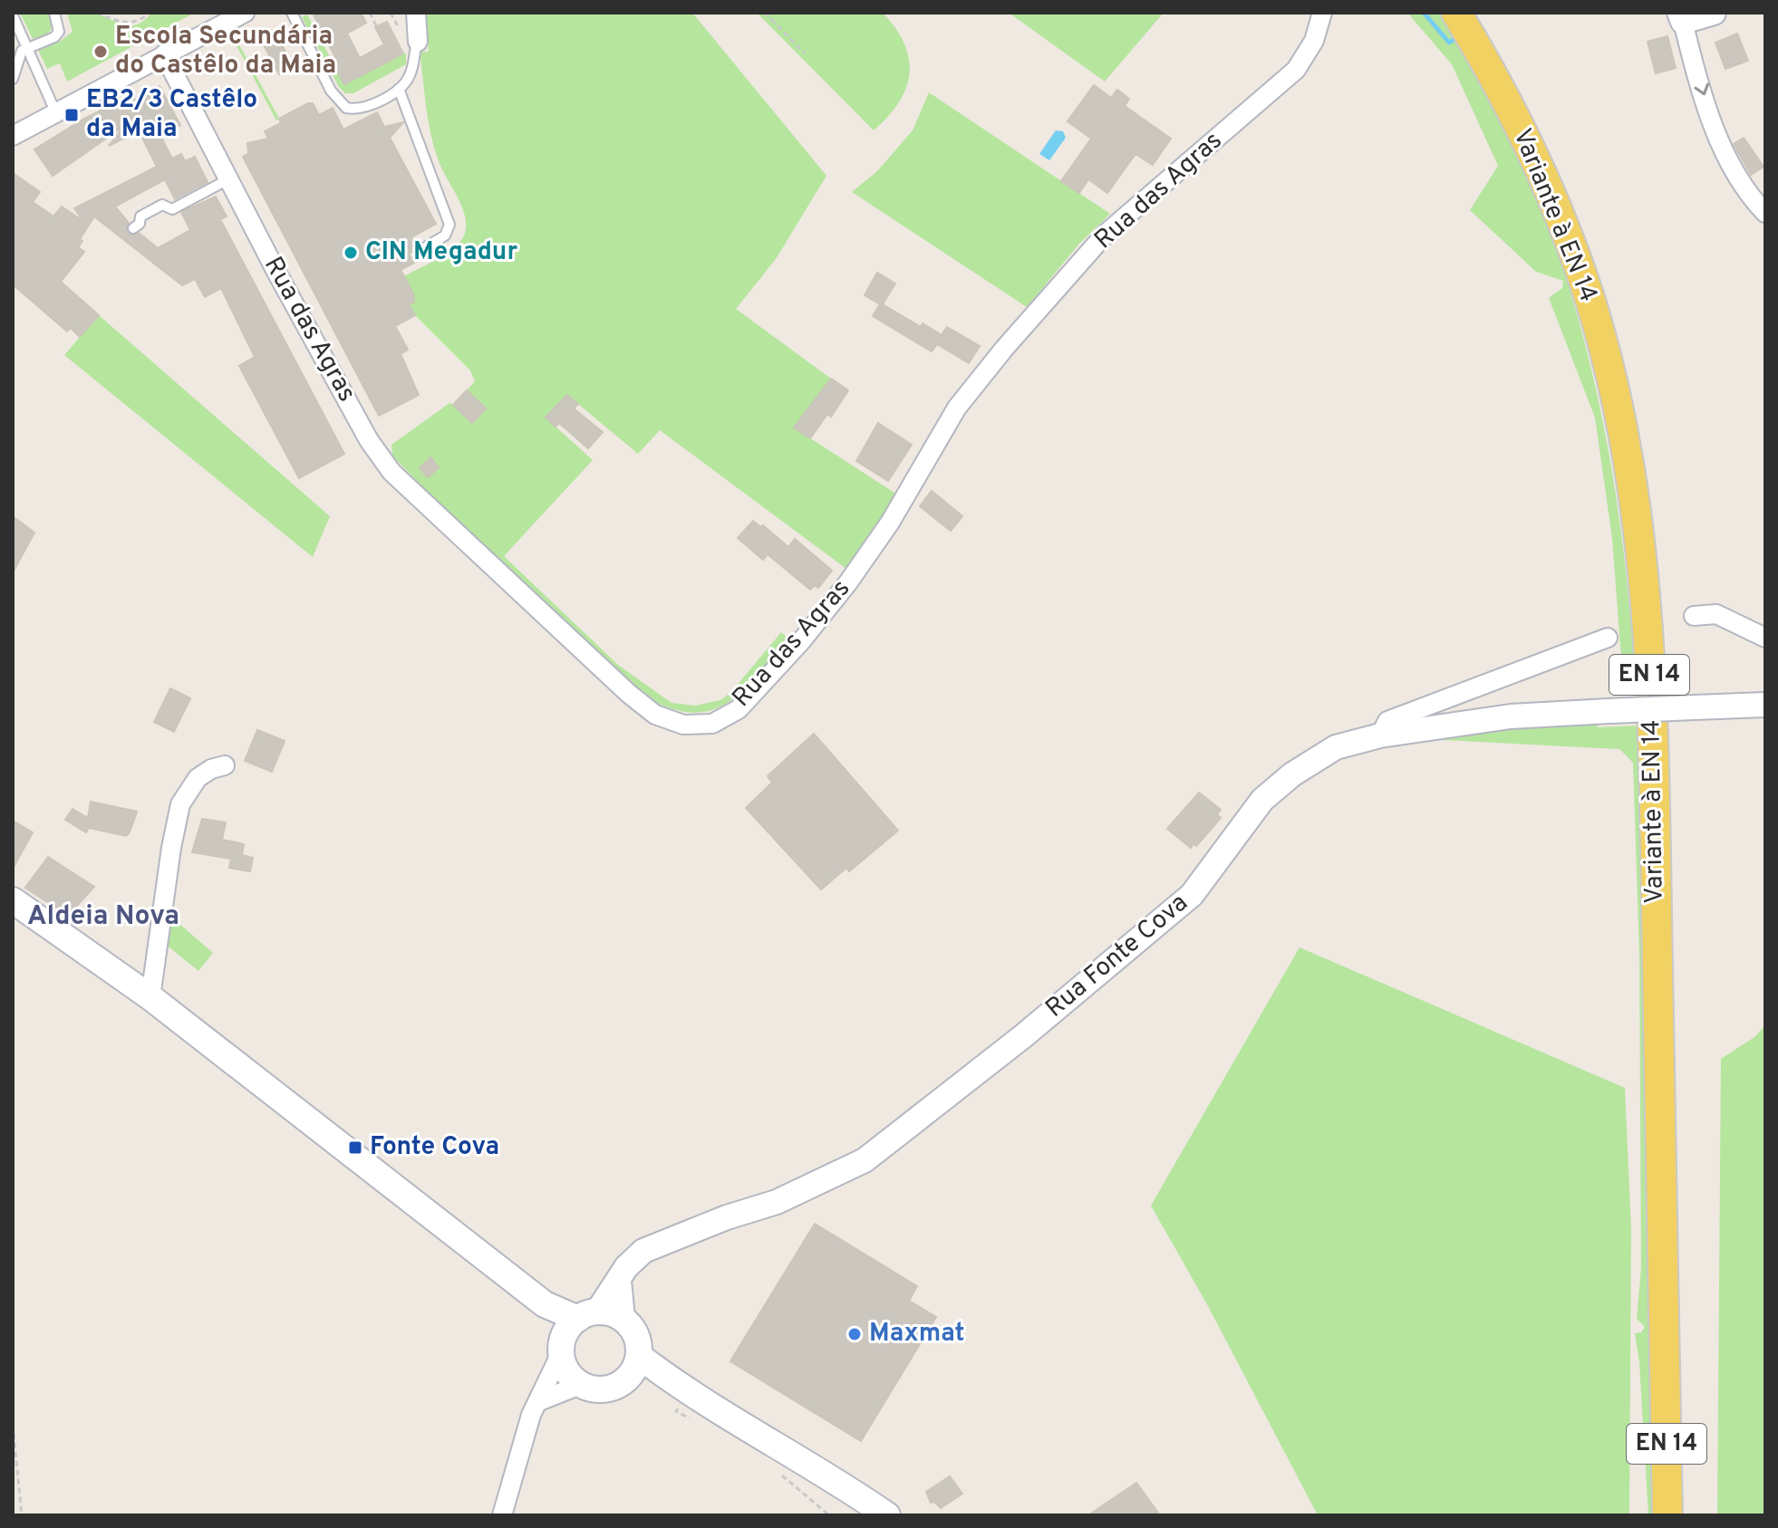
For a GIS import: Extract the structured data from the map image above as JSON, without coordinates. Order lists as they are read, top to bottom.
{
  "streets": {
    "main road": ["Variante à EN 14", "EN 14"],
    "street": ["Rua das Agras", "Rua Fonte Cova"]
  },
  "districts": ["Aldeia Nova"],
  "places": {
    "other": ["Escola Secundária do Castêlo da Maia", "CIN Megadur", "Maxmat"],
    "transit": ["EB2/3 Castêlo da Maia", "Fonte Cova"]
  }
}
